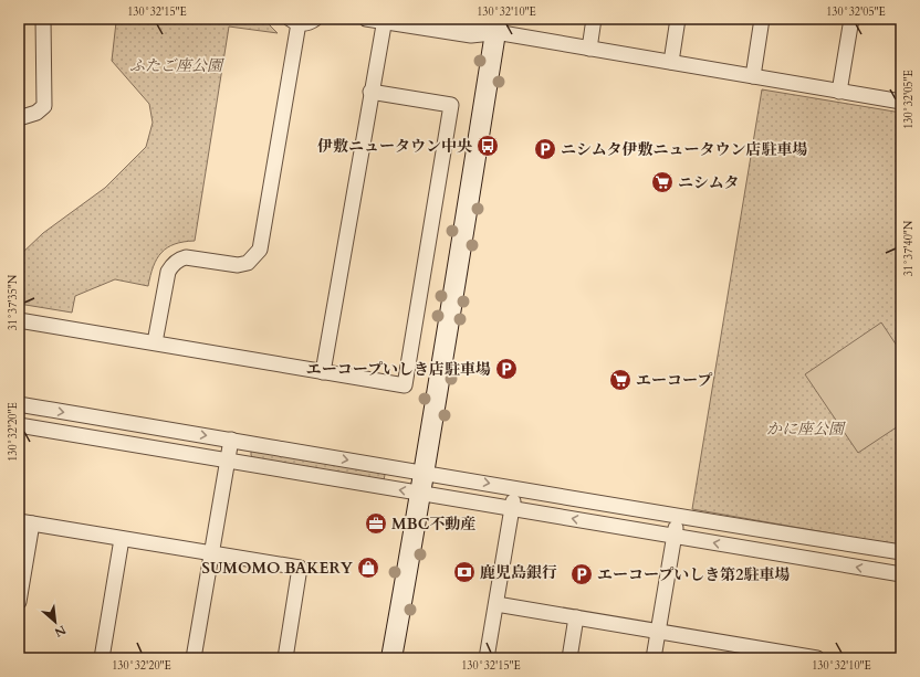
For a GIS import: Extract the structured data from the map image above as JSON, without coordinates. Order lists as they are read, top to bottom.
{
  "parks": ["ふたご座公園", "かに座公園"],
  "places": {
    "bus stop": ["伊敷ニュータウン中央"],
    "parking": ["ニシムタ伊敷ニュータウン店駐車場", "エーコープいしき店駐車場", "エーコープいしき第2駐車場"],
    "supermarket": ["ニシムタ", "エーコープ"],
    "office": ["MBC不動産"],
    "shop": ["SUMOMO BAKERY"],
    "bank": ["鹿児島銀行"]
  },
  "north": "bottom right",
  "coordinates": [
    "130°32'15\"E",
    "130°32'10\"E",
    "130°32'05\"E",
    "31°37'40\"N",
    "31°37'35\"N",
    "130°32'20\"E"
  ]
}
